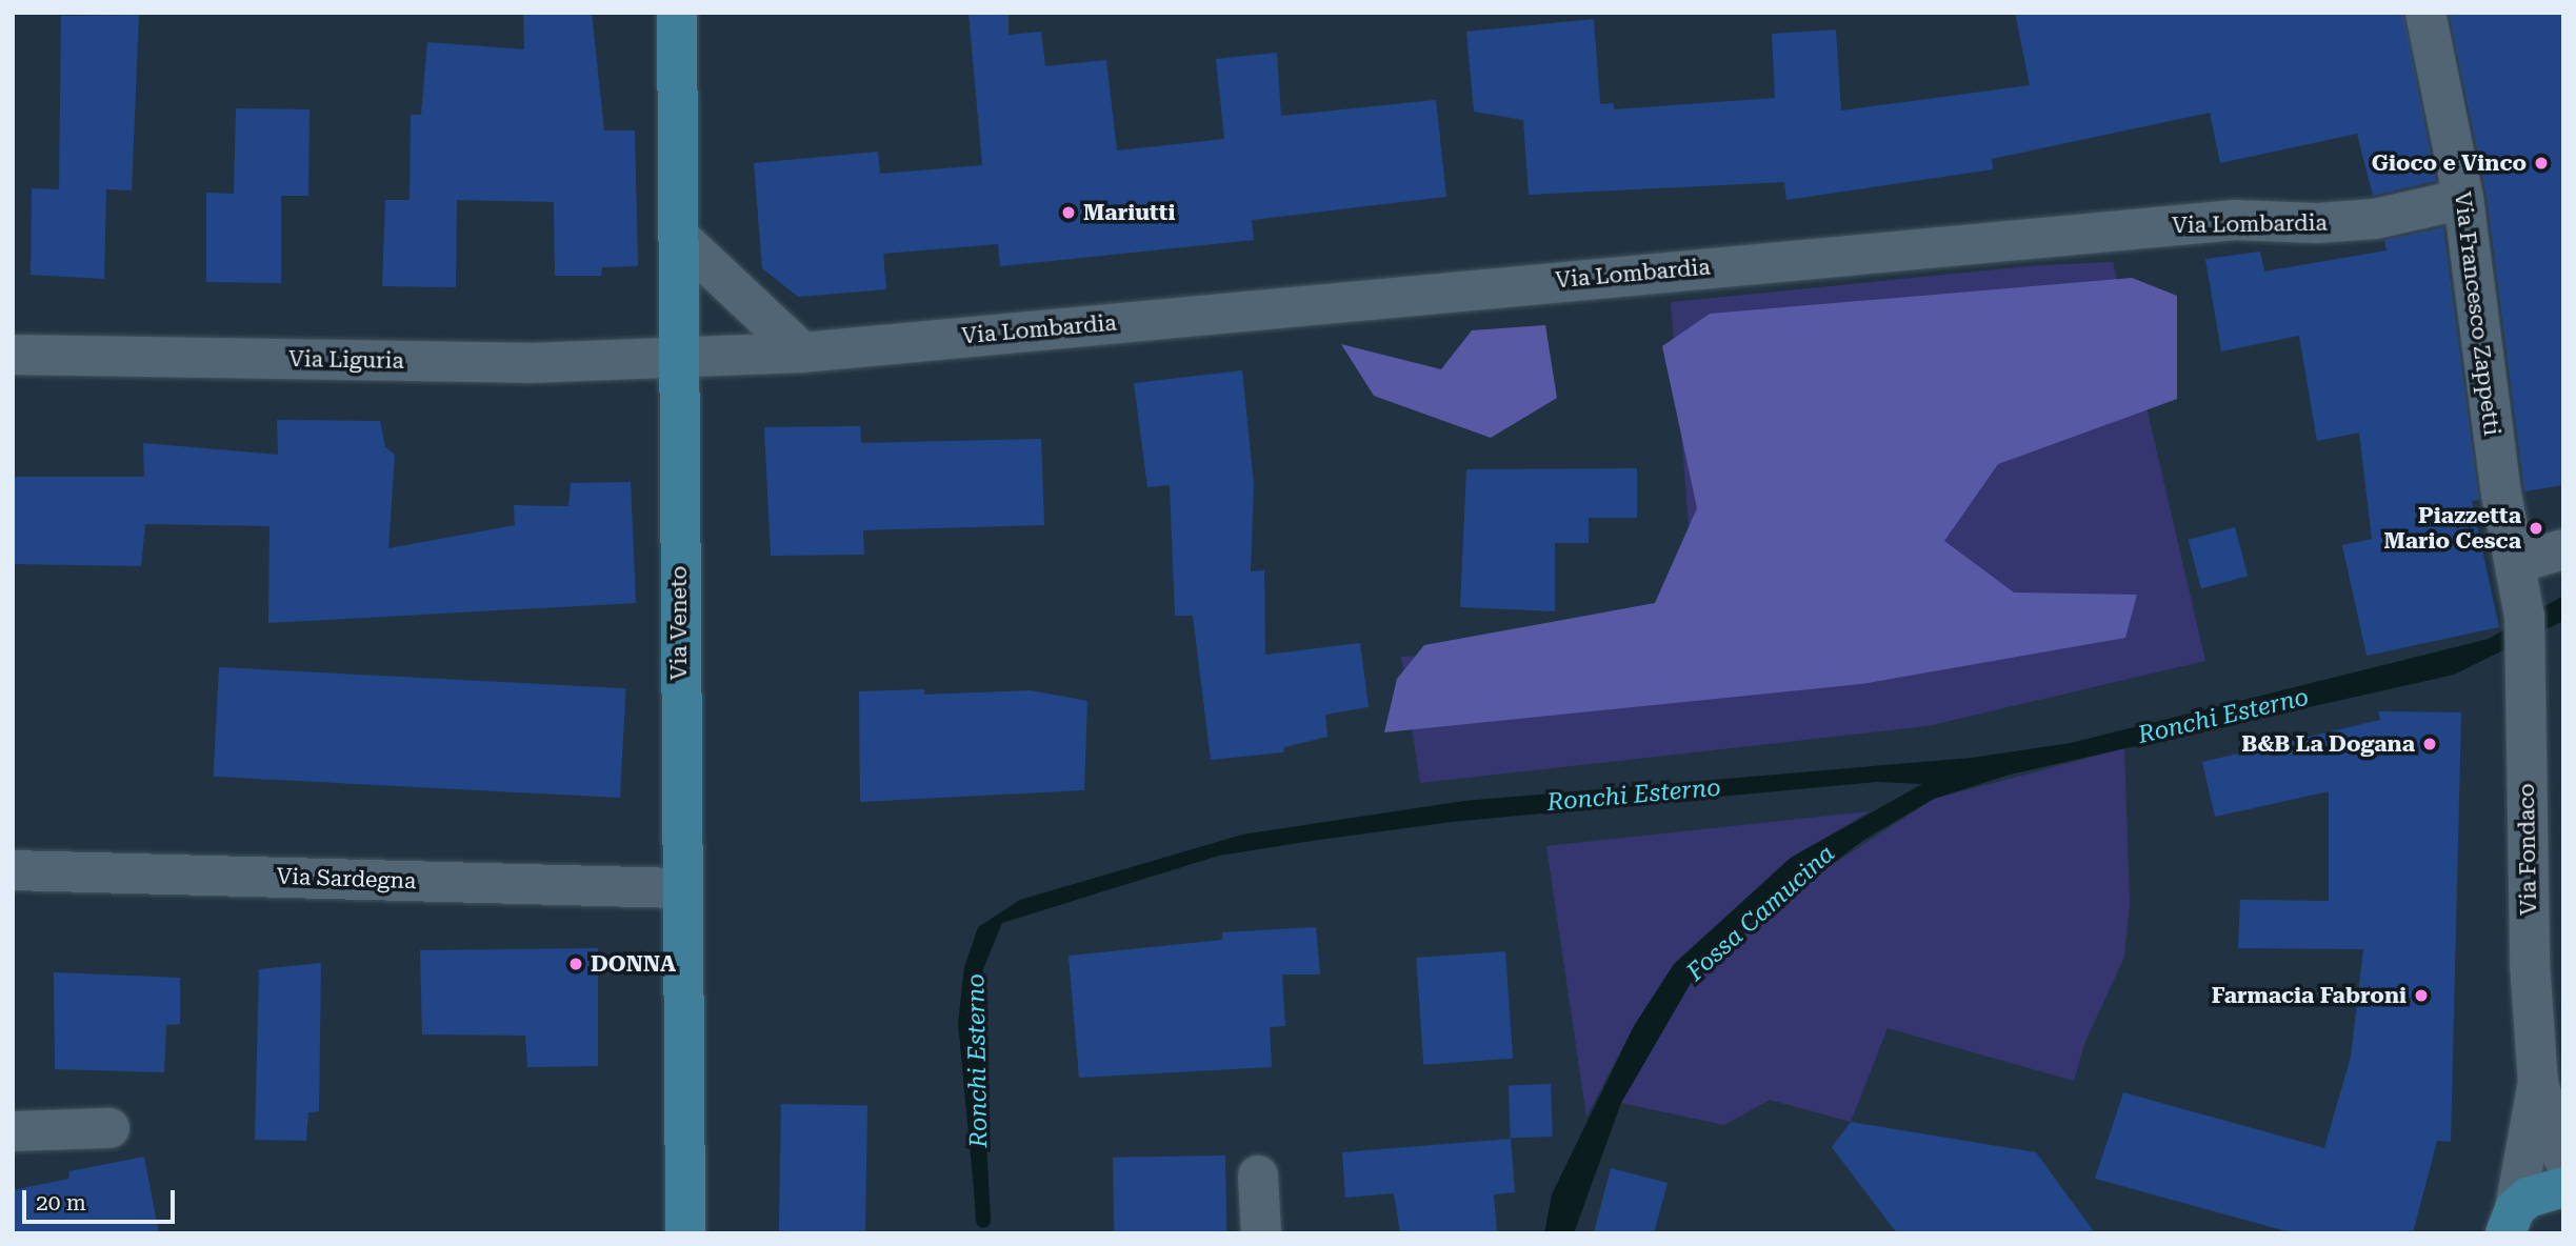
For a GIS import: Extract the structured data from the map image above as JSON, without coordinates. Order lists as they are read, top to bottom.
{
  "streets": {
    "main road": ["Via Veneto"],
    "street": [
      "Via Lombardia",
      "Via Francesco Zappetti",
      "Via Liguria",
      "Via Fondaco",
      "Via Sardegna"
    ]
  },
  "crossings": [
    ["Via Lombardia", "Via Francesco Zappetti"],
    ["Via Lombardia", "Via Liguria"],
    ["Via Lombardia", "Via Veneto"],
    ["Via Francesco Zappetti", "Via Fondaco"],
    ["Via Liguria", "Via Veneto"],
    ["Via Veneto", "Via Sardegna"]
  ],
  "water": ["Ronchi Esterno", "Fossa Camucina"],
  "places": [
    "Gioco e Vinco",
    "Mariutti",
    "Piazzetta Mario Cesca",
    "B&B La Dogana",
    "DONNA",
    "Farmacia Fabroni"
  ],
  "scale_bar": "20 m"
}
